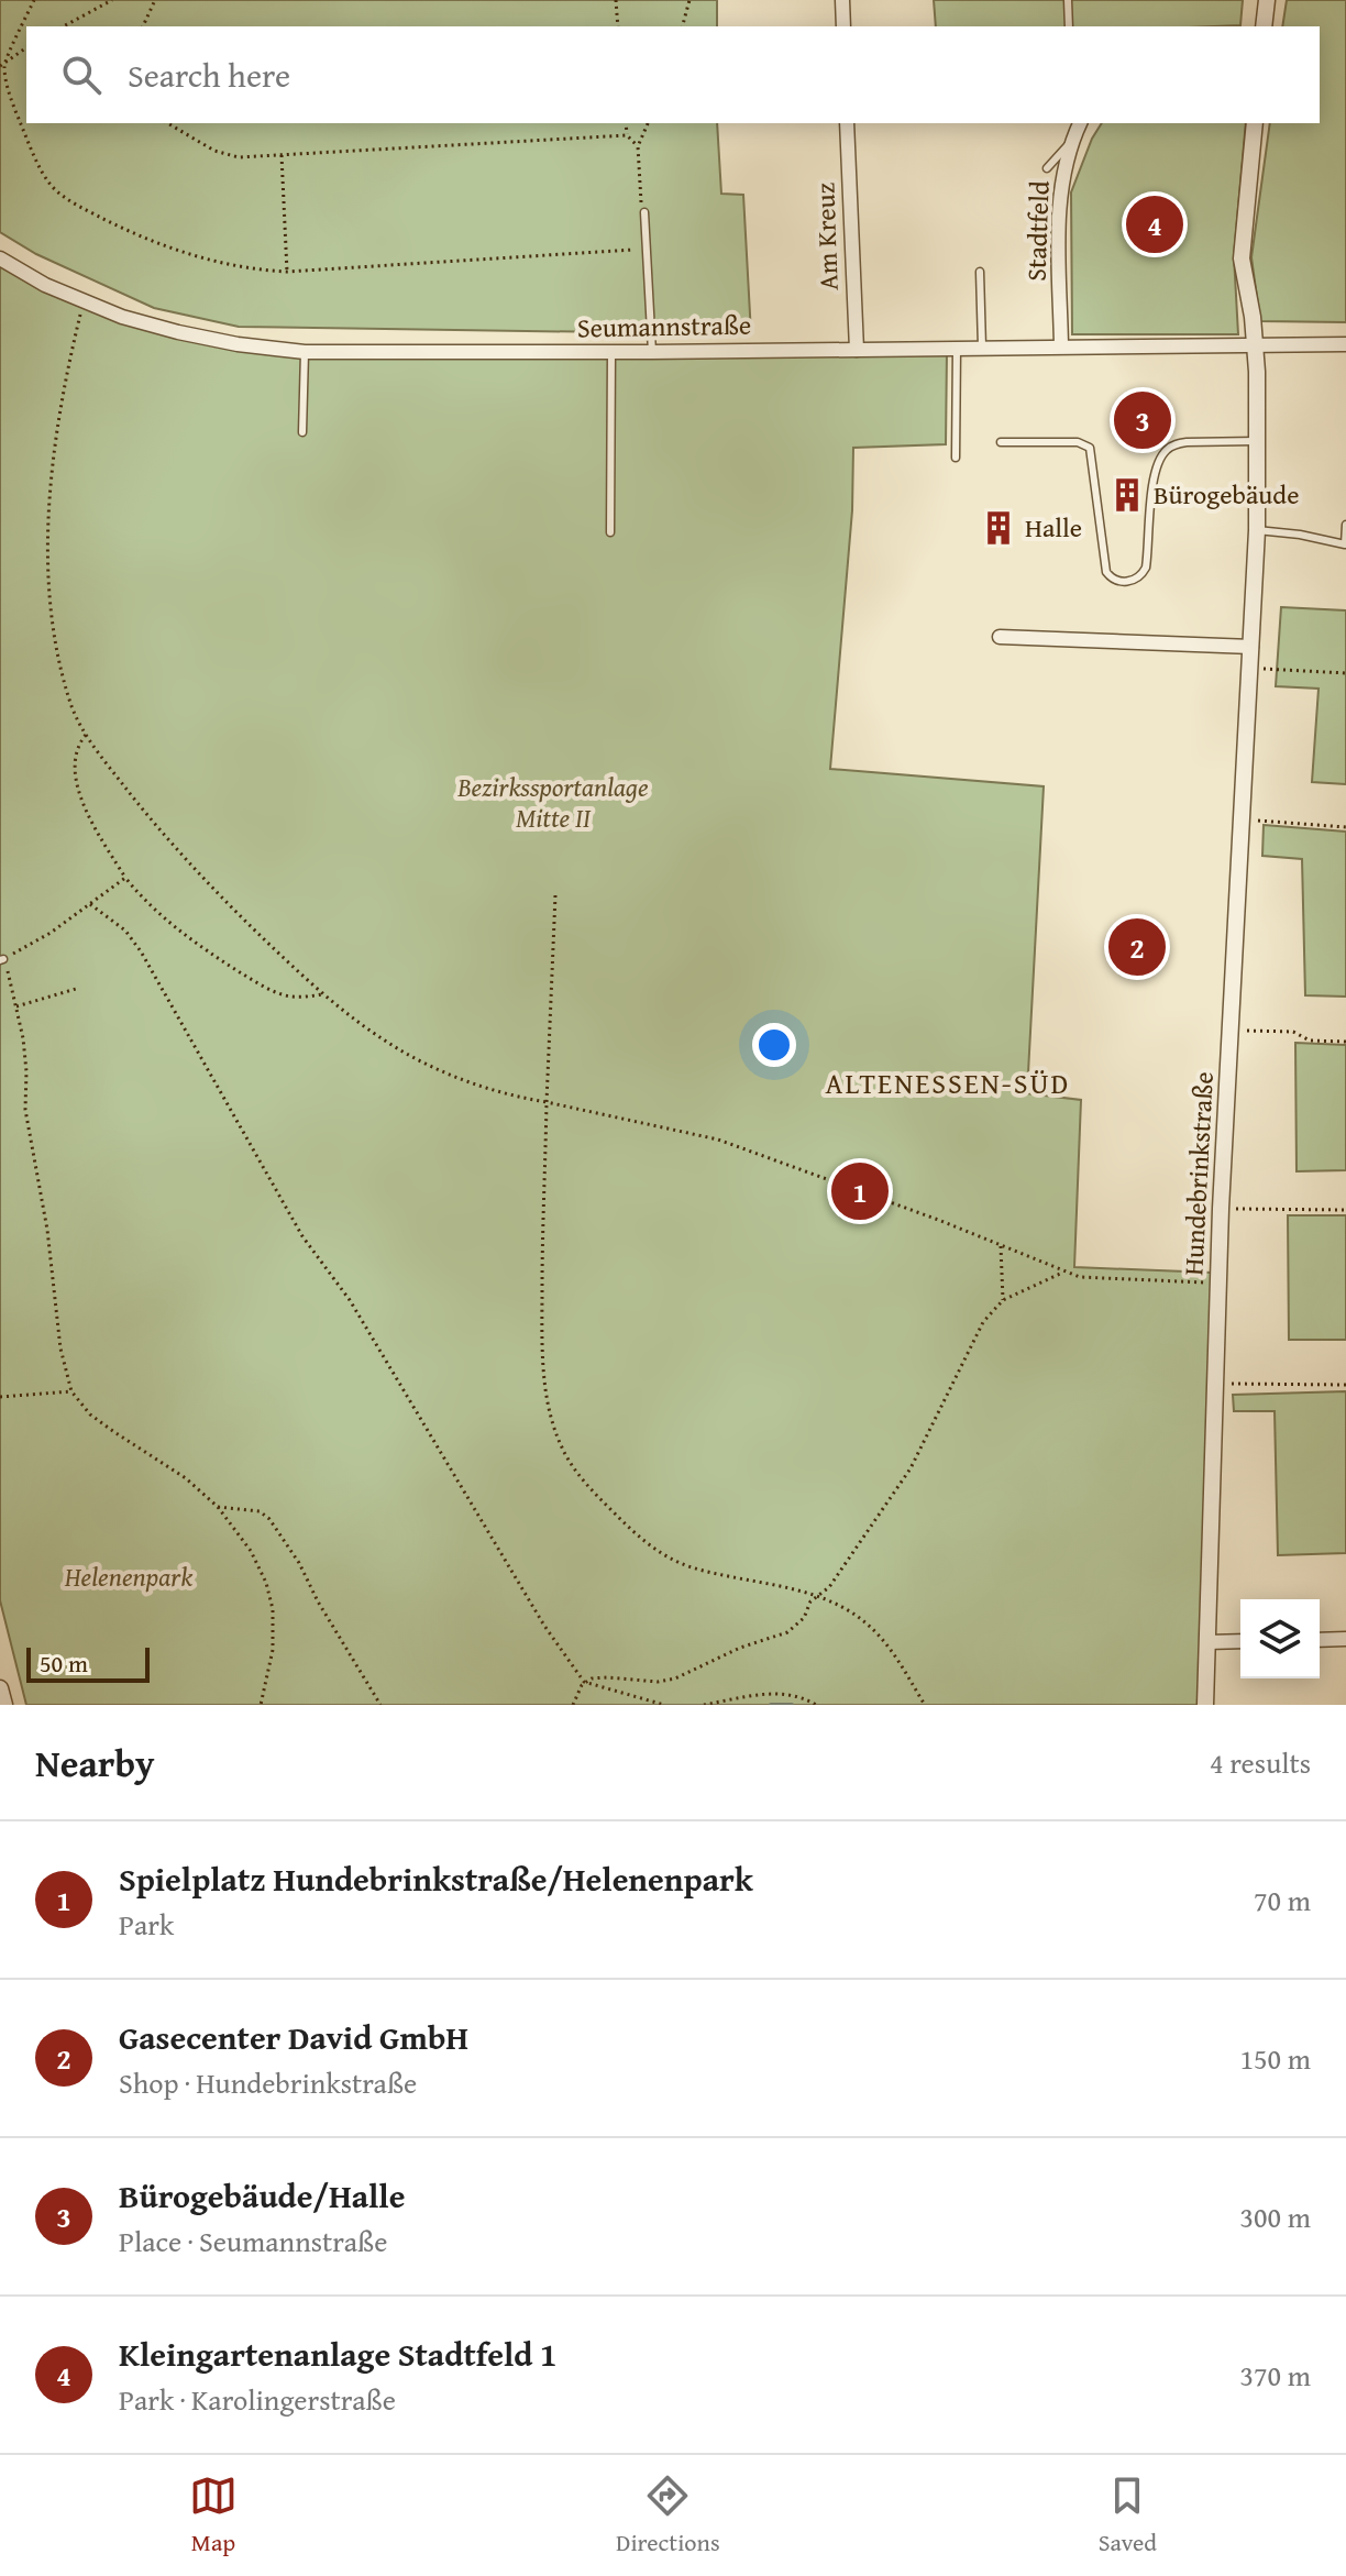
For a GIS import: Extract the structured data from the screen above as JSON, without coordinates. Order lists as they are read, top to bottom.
{
  "streets": {
    "street": [
      "Stadtfeld",
      "Am Kreuz",
      "Seumannstraße",
      "Hundebrinkstraße"
    ]
  },
  "crossings": [
    ["Stadtfeld", "Seumannstraße"],
    ["Am Kreuz", "Seumannstraße"],
    ["Seumannstraße", "Hundebrinkstraße"]
  ],
  "districts": ["ALTENESSEN-SÜD"],
  "parks": ["Bezirkssportanlage Mitte II", "Helenenpark"],
  "places": {
    "building": ["Bürogebäude", "Halle"]
  },
  "scale_bar": "50 m",
  "page": {
    "search": "Search here",
    "pins": [
      "4",
      "3",
      "2",
      "1"
    ],
    "scale": "50 m",
    "heading": ["Nearby", "4 results"],
    "list": [
      {
        "mark": "1",
        "name": "Spielplatz Hundebrinkstraße/Helenenpark",
        "note": "Park",
        "value": "70 m"
      },
      {
        "mark": "2",
        "name": "Gasecenter David GmbH",
        "note": "Shop · Hundebrinkstraße",
        "value": "150 m"
      },
      {
        "mark": "3",
        "name": "Bürogebäude/Halle",
        "note": "Place · Seumannstraße",
        "value": "300 m"
      },
      {
        "mark": "4",
        "name": "Kleingartenanlage Stadtfeld 1",
        "note": "Park · Karolingerstraße",
        "value": "370 m"
      }
    ],
    "nav": ["Map", "Directions", "Saved"]
  }
}
